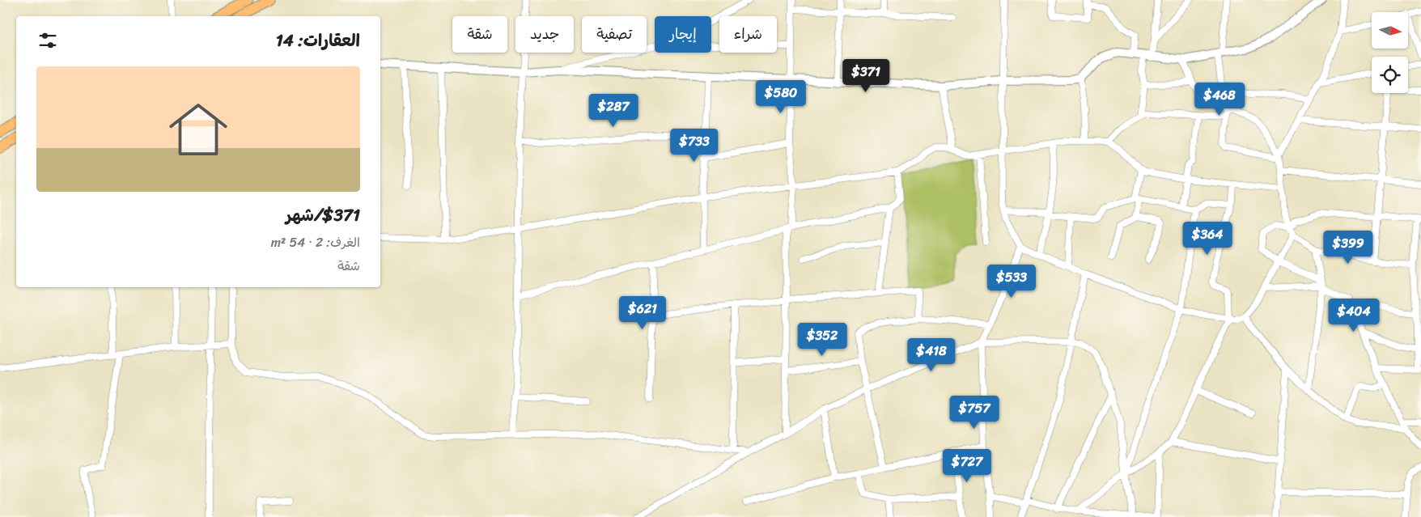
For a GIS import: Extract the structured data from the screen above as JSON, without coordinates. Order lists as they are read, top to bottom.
{
  "north": "right",
  "page": {
    "chip": [
      "شراء",
      "إيجار",
      "تصفية",
      "جديد",
      "شقة"
    ],
    "heading": "العقارات: 14",
    "price": [
      "$371",
      "$580",
      "$468",
      "$287",
      "$733",
      "$364",
      "$399",
      "$533",
      "$621",
      "$404",
      "$352",
      "$418",
      "$757",
      "$727"
    ],
    "list": [
      {
        "name": "$371/شهر",
        "note": "الغرف: 2 · 54 m² · شقة"
      }
    ]
  }
}
